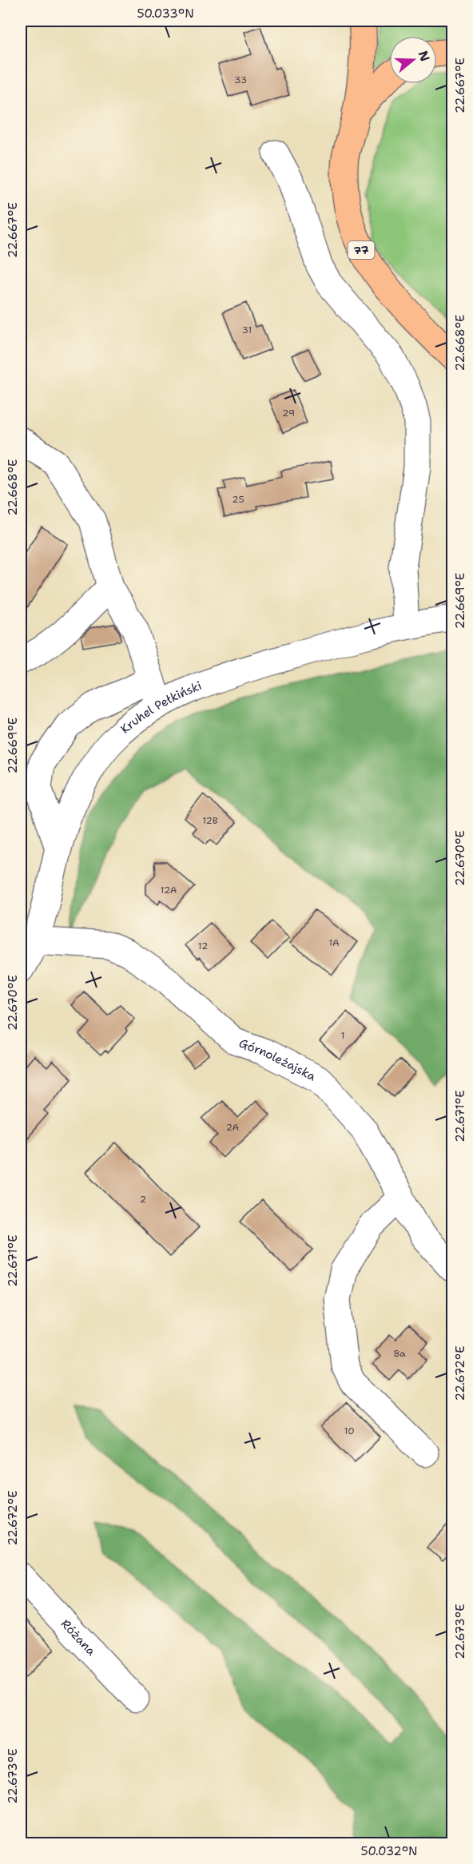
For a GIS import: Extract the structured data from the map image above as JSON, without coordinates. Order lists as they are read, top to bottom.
{
  "streets": {
    "main road": ["77"],
    "street": ["Kruhel Pełkiński", "Górnoleżajska", "Różana"]
  },
  "crossings": [
    ["Kruhel Pełkiński", "Górnoleżajska"]
  ],
  "house_numbers": [
    "33",
    "31",
    "29",
    "25",
    "12B",
    "12A",
    "1A",
    "12",
    "1",
    "2A",
    "2",
    "8a",
    "10"
  ],
  "north": "right",
  "coordinates": [
    "50.033°N",
    "22.667°E",
    "22.668°E",
    "22.669°E",
    "22.670°E",
    "22.671°E",
    "22.672°E",
    "22.673°E",
    "50.032°N"
  ]
}
